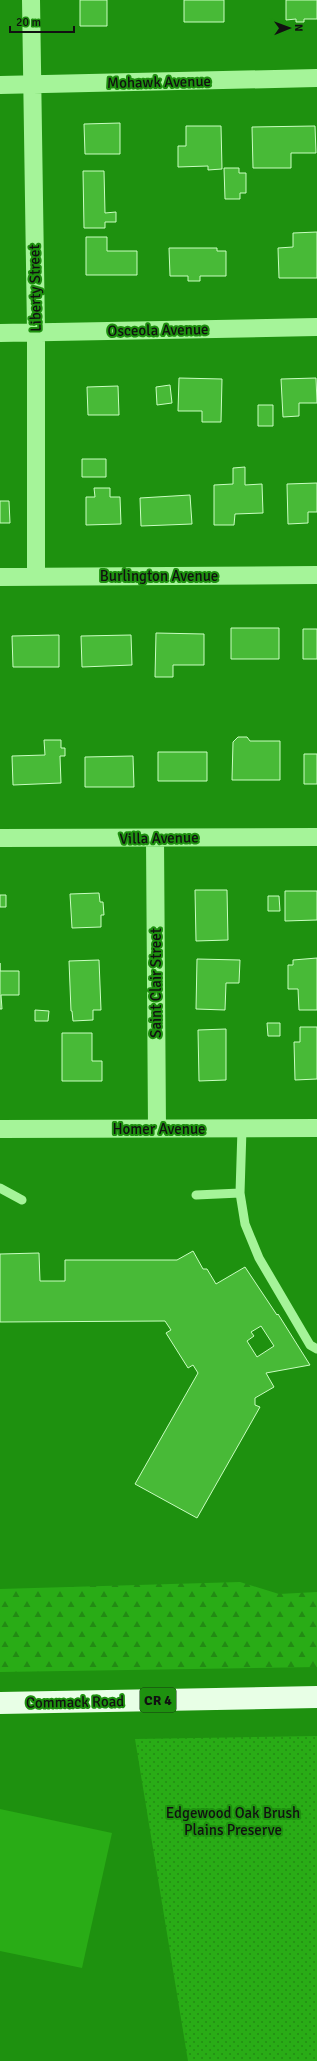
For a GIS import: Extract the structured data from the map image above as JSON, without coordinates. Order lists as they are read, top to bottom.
{
  "streets": {
    "main road": ["CR 4", "Commack Road"],
    "street": [
      "Mohawk Avenue",
      "Liberty Street",
      "Osceola Avenue",
      "Burlington Avenue",
      "Villa Avenue",
      "Saint Clair Street",
      "Homer Avenue"
    ]
  },
  "crossings": [
    ["Mohawk Avenue", "Liberty Street"],
    ["Liberty Street", "Osceola Avenue"],
    ["Liberty Street", "Burlington Avenue"],
    ["Villa Avenue", "Saint Clair Street"],
    ["Saint Clair Street", "Homer Avenue"]
  ],
  "parks": ["Edgewood Oak Brush Plains Preserve"],
  "scale_bar": "20 m",
  "north": "right"
}
